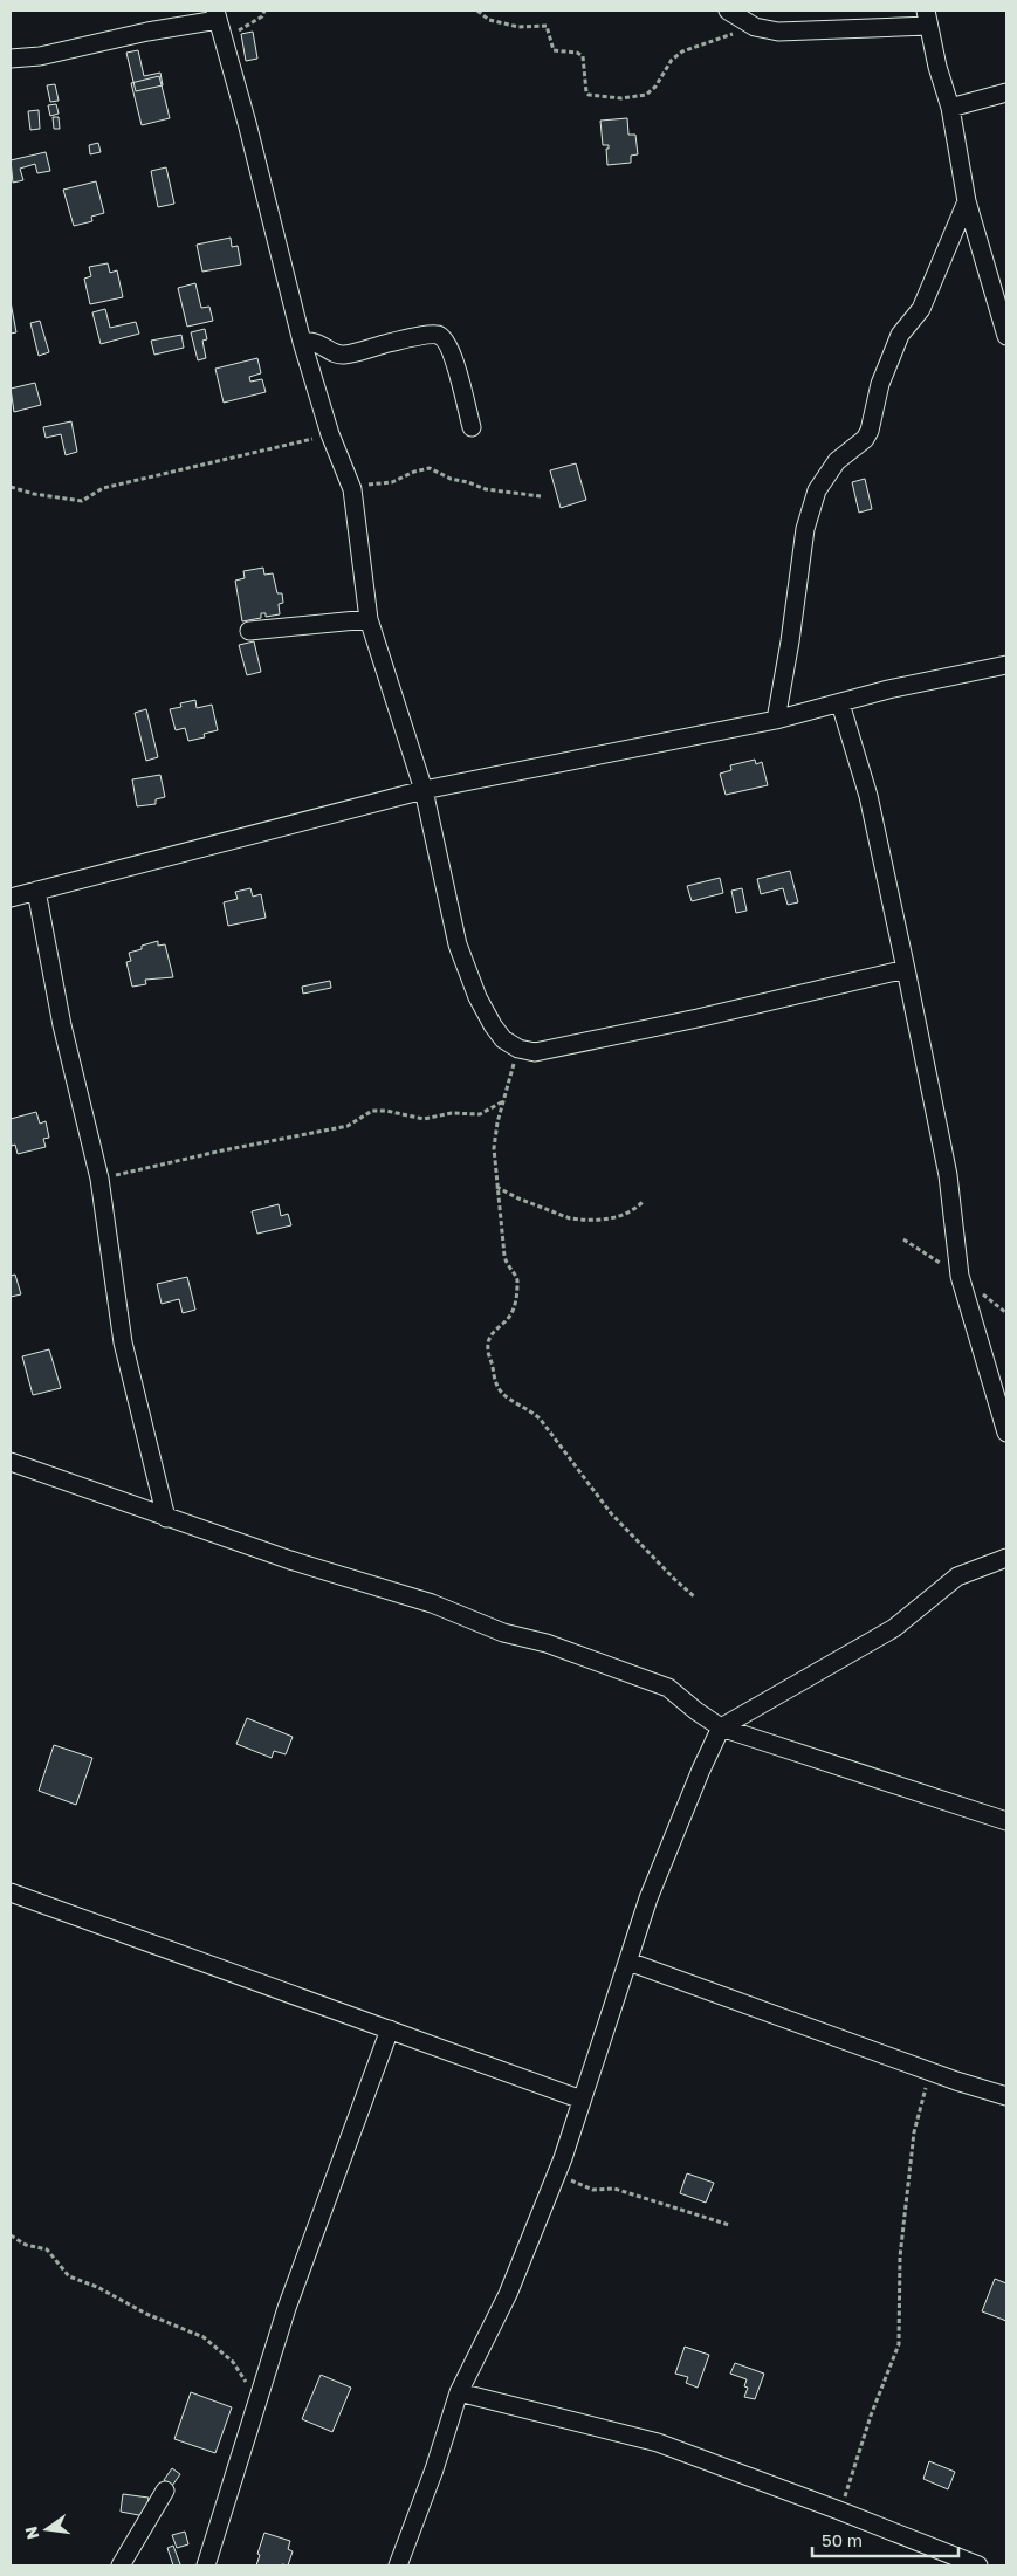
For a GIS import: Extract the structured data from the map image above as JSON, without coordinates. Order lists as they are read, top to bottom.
{
  "scale_bar": "50 m",
  "north": "left"
}
